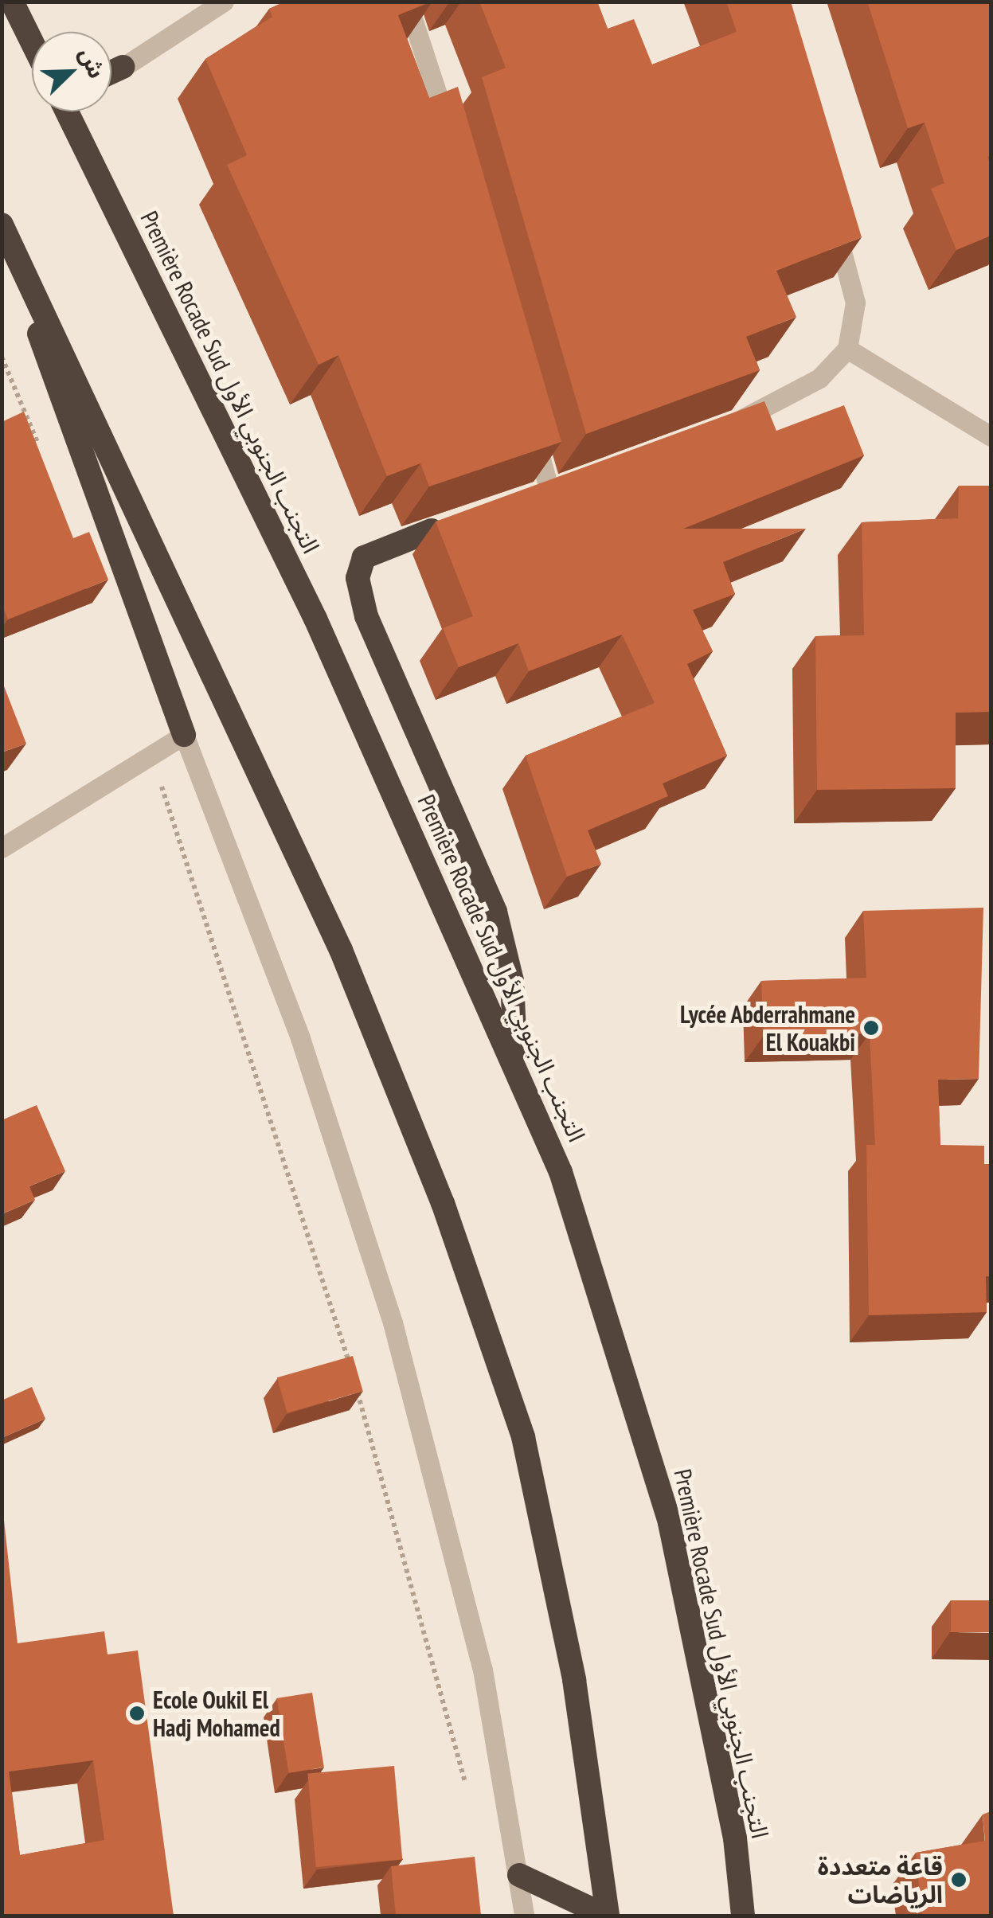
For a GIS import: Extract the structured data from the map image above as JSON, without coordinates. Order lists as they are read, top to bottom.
{
  "streets": {
    "highway": ["Première Rocade Sud التجنب الجنوبي الأول"]
  },
  "places": ["Lycée Abderrahmane El Kouakbi", "Ecole Oukil El Hadj Mohamed", "قاعة متعددة الرياضات"],
  "north": "top right"
}
